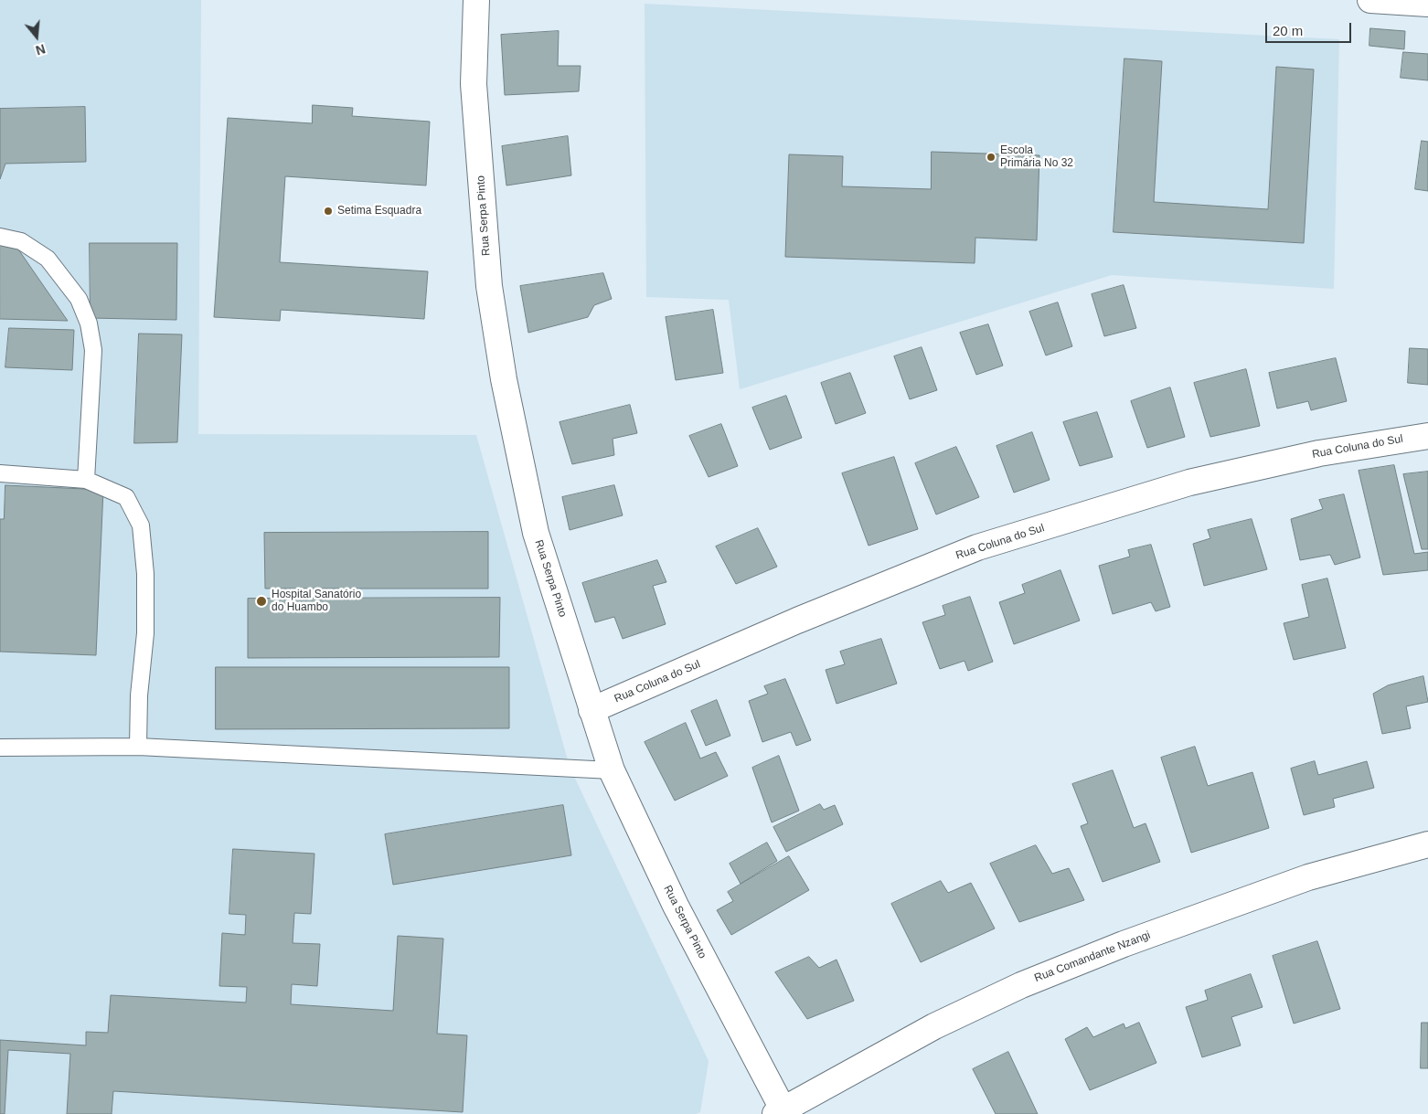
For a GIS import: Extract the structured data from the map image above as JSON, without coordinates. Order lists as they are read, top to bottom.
{
  "streets": {
    "street": ["Rua Serpa Pinto", "Rua Coluna do Sul", "Rua Comandante Nzangi"]
  },
  "crossings": [
    ["Rua Serpa Pinto", "Rua Coluna do Sul"],
    ["Rua Serpa Pinto", "Rua Comandante Nzangi"]
  ],
  "places": ["Escola Primária No 32", "Setima Esquadra", "Hospital Sanatório do Huambo"],
  "scale_bar": "20 m",
  "north": "bottom"
}
